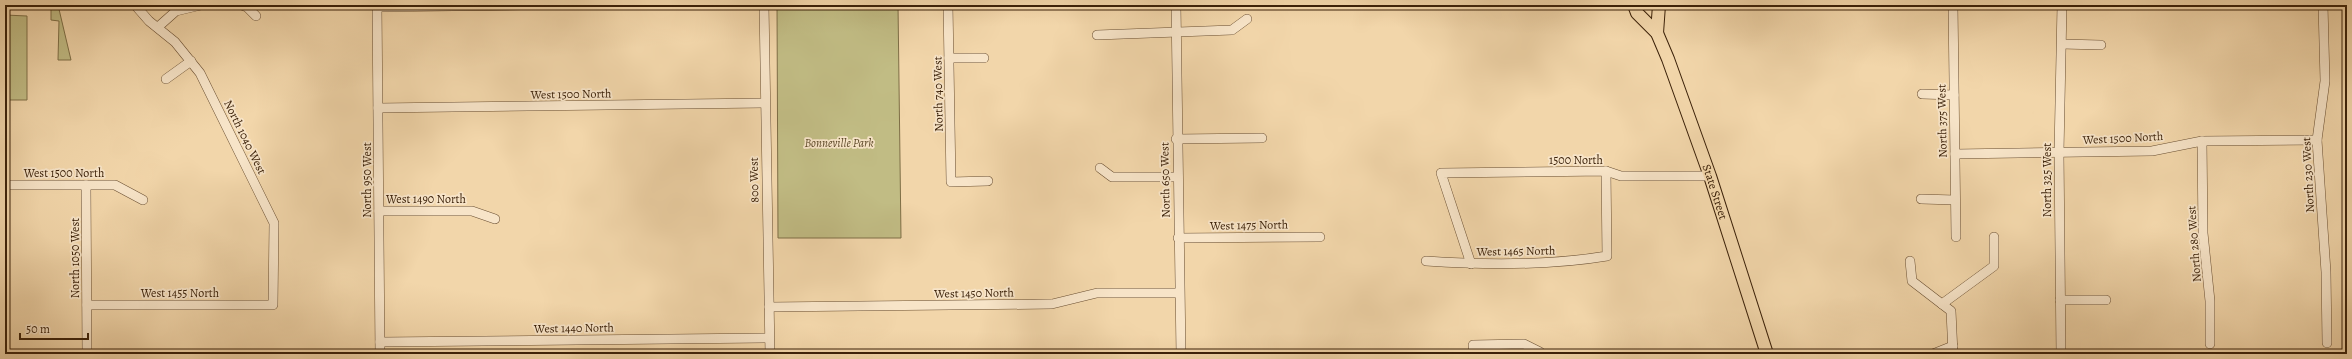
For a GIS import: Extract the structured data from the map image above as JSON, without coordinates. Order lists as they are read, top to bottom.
{
  "streets": {
    "main road": ["State Street"],
    "street": [
      "West 1500 North",
      "North 740 West",
      "North 375 West",
      "North 1040 West",
      "1500 North",
      "North 230 West",
      "North 950 West",
      "800 West",
      "North 650 West",
      "North 325 West",
      "West 1490 North",
      "West 1475 North",
      "North 280 West",
      "West 1465 North",
      "North 1050 West",
      "West 1455 North",
      "West 1450 North",
      "West 1440 North"
    ]
  },
  "crossings": [
    ["West 1500 North", "North 375 West"],
    ["West 1500 North", "North 230 West"],
    ["West 1500 North", "North 950 West"],
    ["West 1500 North", "800 West"],
    ["West 1500 North", "North 325 West"],
    ["West 1500 North", "North 280 West"],
    ["West 1500 North", "North 1050 West"],
    ["North 1040 West", "West 1455 North"],
    ["1500 North", "State Street"],
    ["1500 North", "West 1465 North"],
    ["North 950 West", "West 1490 North"],
    ["North 950 West", "West 1440 North"],
    ["800 West", "West 1450 North"],
    ["800 West", "West 1440 North"],
    ["North 650 West", "West 1475 North"],
    ["North 650 West", "West 1450 North"],
    ["North 1050 West", "West 1455 North"]
  ],
  "parks": ["Bonneville Park"],
  "scale_bar": "50 m"
}
